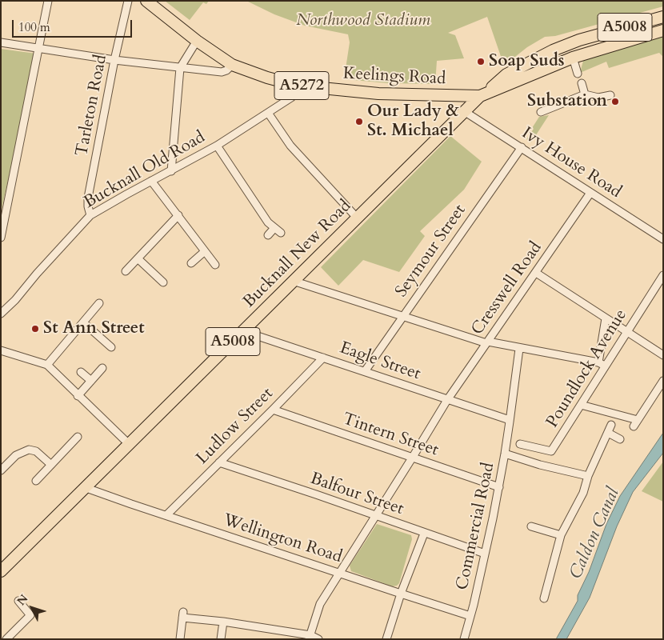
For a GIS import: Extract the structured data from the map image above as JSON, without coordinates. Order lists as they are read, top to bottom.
{
  "streets": {
    "main road": [
      "A5008",
      "Keelings Road",
      "A5272",
      "Bucknall New Road"
    ],
    "street": [
      "Tarleton Road",
      "Ivy House Road",
      "Bucknall Old Road",
      "Seymour Street",
      "Cresswell Road",
      "Eagle Street",
      "Poundlock Avenue",
      "Ludlow Street",
      "Tintern Street",
      "Balfour Street",
      "Commercial Road",
      "Wellington Road"
    ]
  },
  "crossings": [
    ["A5008", "Keelings Road"],
    ["A5008", "Ivy House Road"],
    ["A5008", "Bucknall New Road"],
    ["Keelings Road", "Bucknall Old Road"],
    ["Tarleton Road", "Bucknall Old Road"],
    ["Ivy House Road", "Seymour Street"],
    ["Ivy House Road", "Bucknall New Road"],
    ["Ivy House Road", "Cresswell Road"],
    ["Seymour Street", "Eagle Street"],
    ["Bucknall New Road", "Eagle Street"],
    ["Bucknall New Road", "Wellington Road"],
    ["Cresswell Road", "Eagle Street"],
    ["Cresswell Road", "Tintern Street"],
    ["Cresswell Road", "Balfour Street"],
    ["Cresswell Road", "Wellington Road"],
    ["Eagle Street", "Ludlow Street"],
    ["Eagle Street", "Commercial Road"],
    ["Ludlow Street", "Tintern Street"],
    ["Ludlow Street", "Balfour Street"],
    ["Ludlow Street", "Wellington Road"],
    ["Tintern Street", "Commercial Road"],
    ["Balfour Street", "Commercial Road"],
    ["Commercial Road", "Wellington Road"]
  ],
  "water": ["Caldon Canal"],
  "parks": ["Northwood Stadium"],
  "places": [
    "Soap Suds",
    "Substation",
    "Our Lady & St. Michael",
    "St Ann Street"
  ],
  "scale_bar": "100 m",
  "north": "top left"
}
